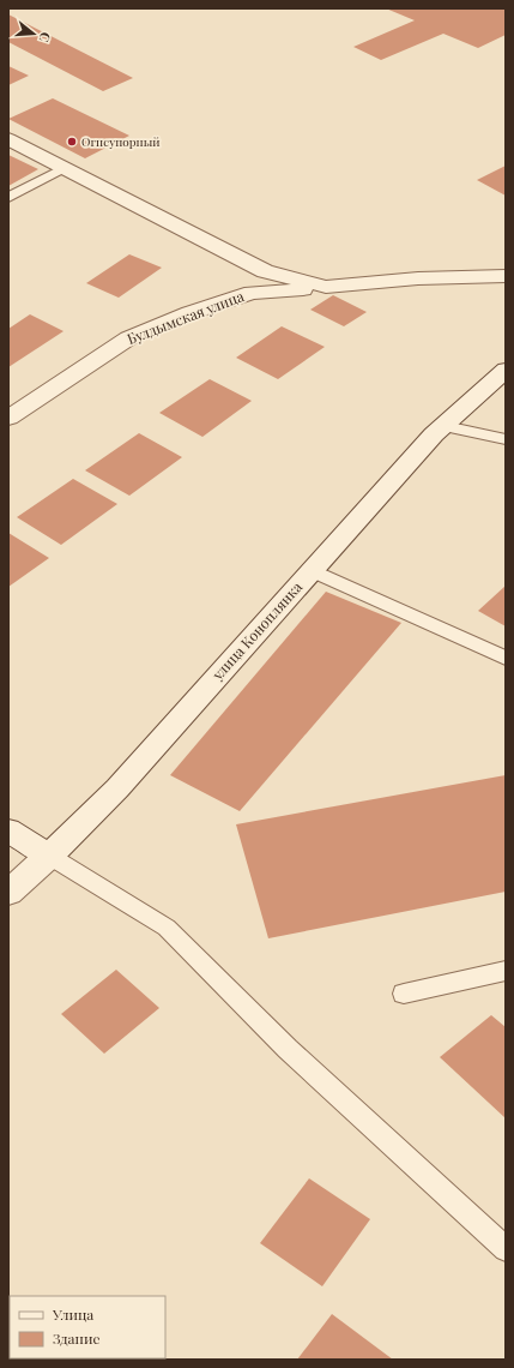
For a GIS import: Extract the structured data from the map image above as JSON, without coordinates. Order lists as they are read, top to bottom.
{
  "streets": {
    "street": ["Булдымская улица", "улица Коноплянка"]
  },
  "places": ["Огнеупорный"],
  "legend": ["Улица", "Здание"],
  "north": "right"
}
